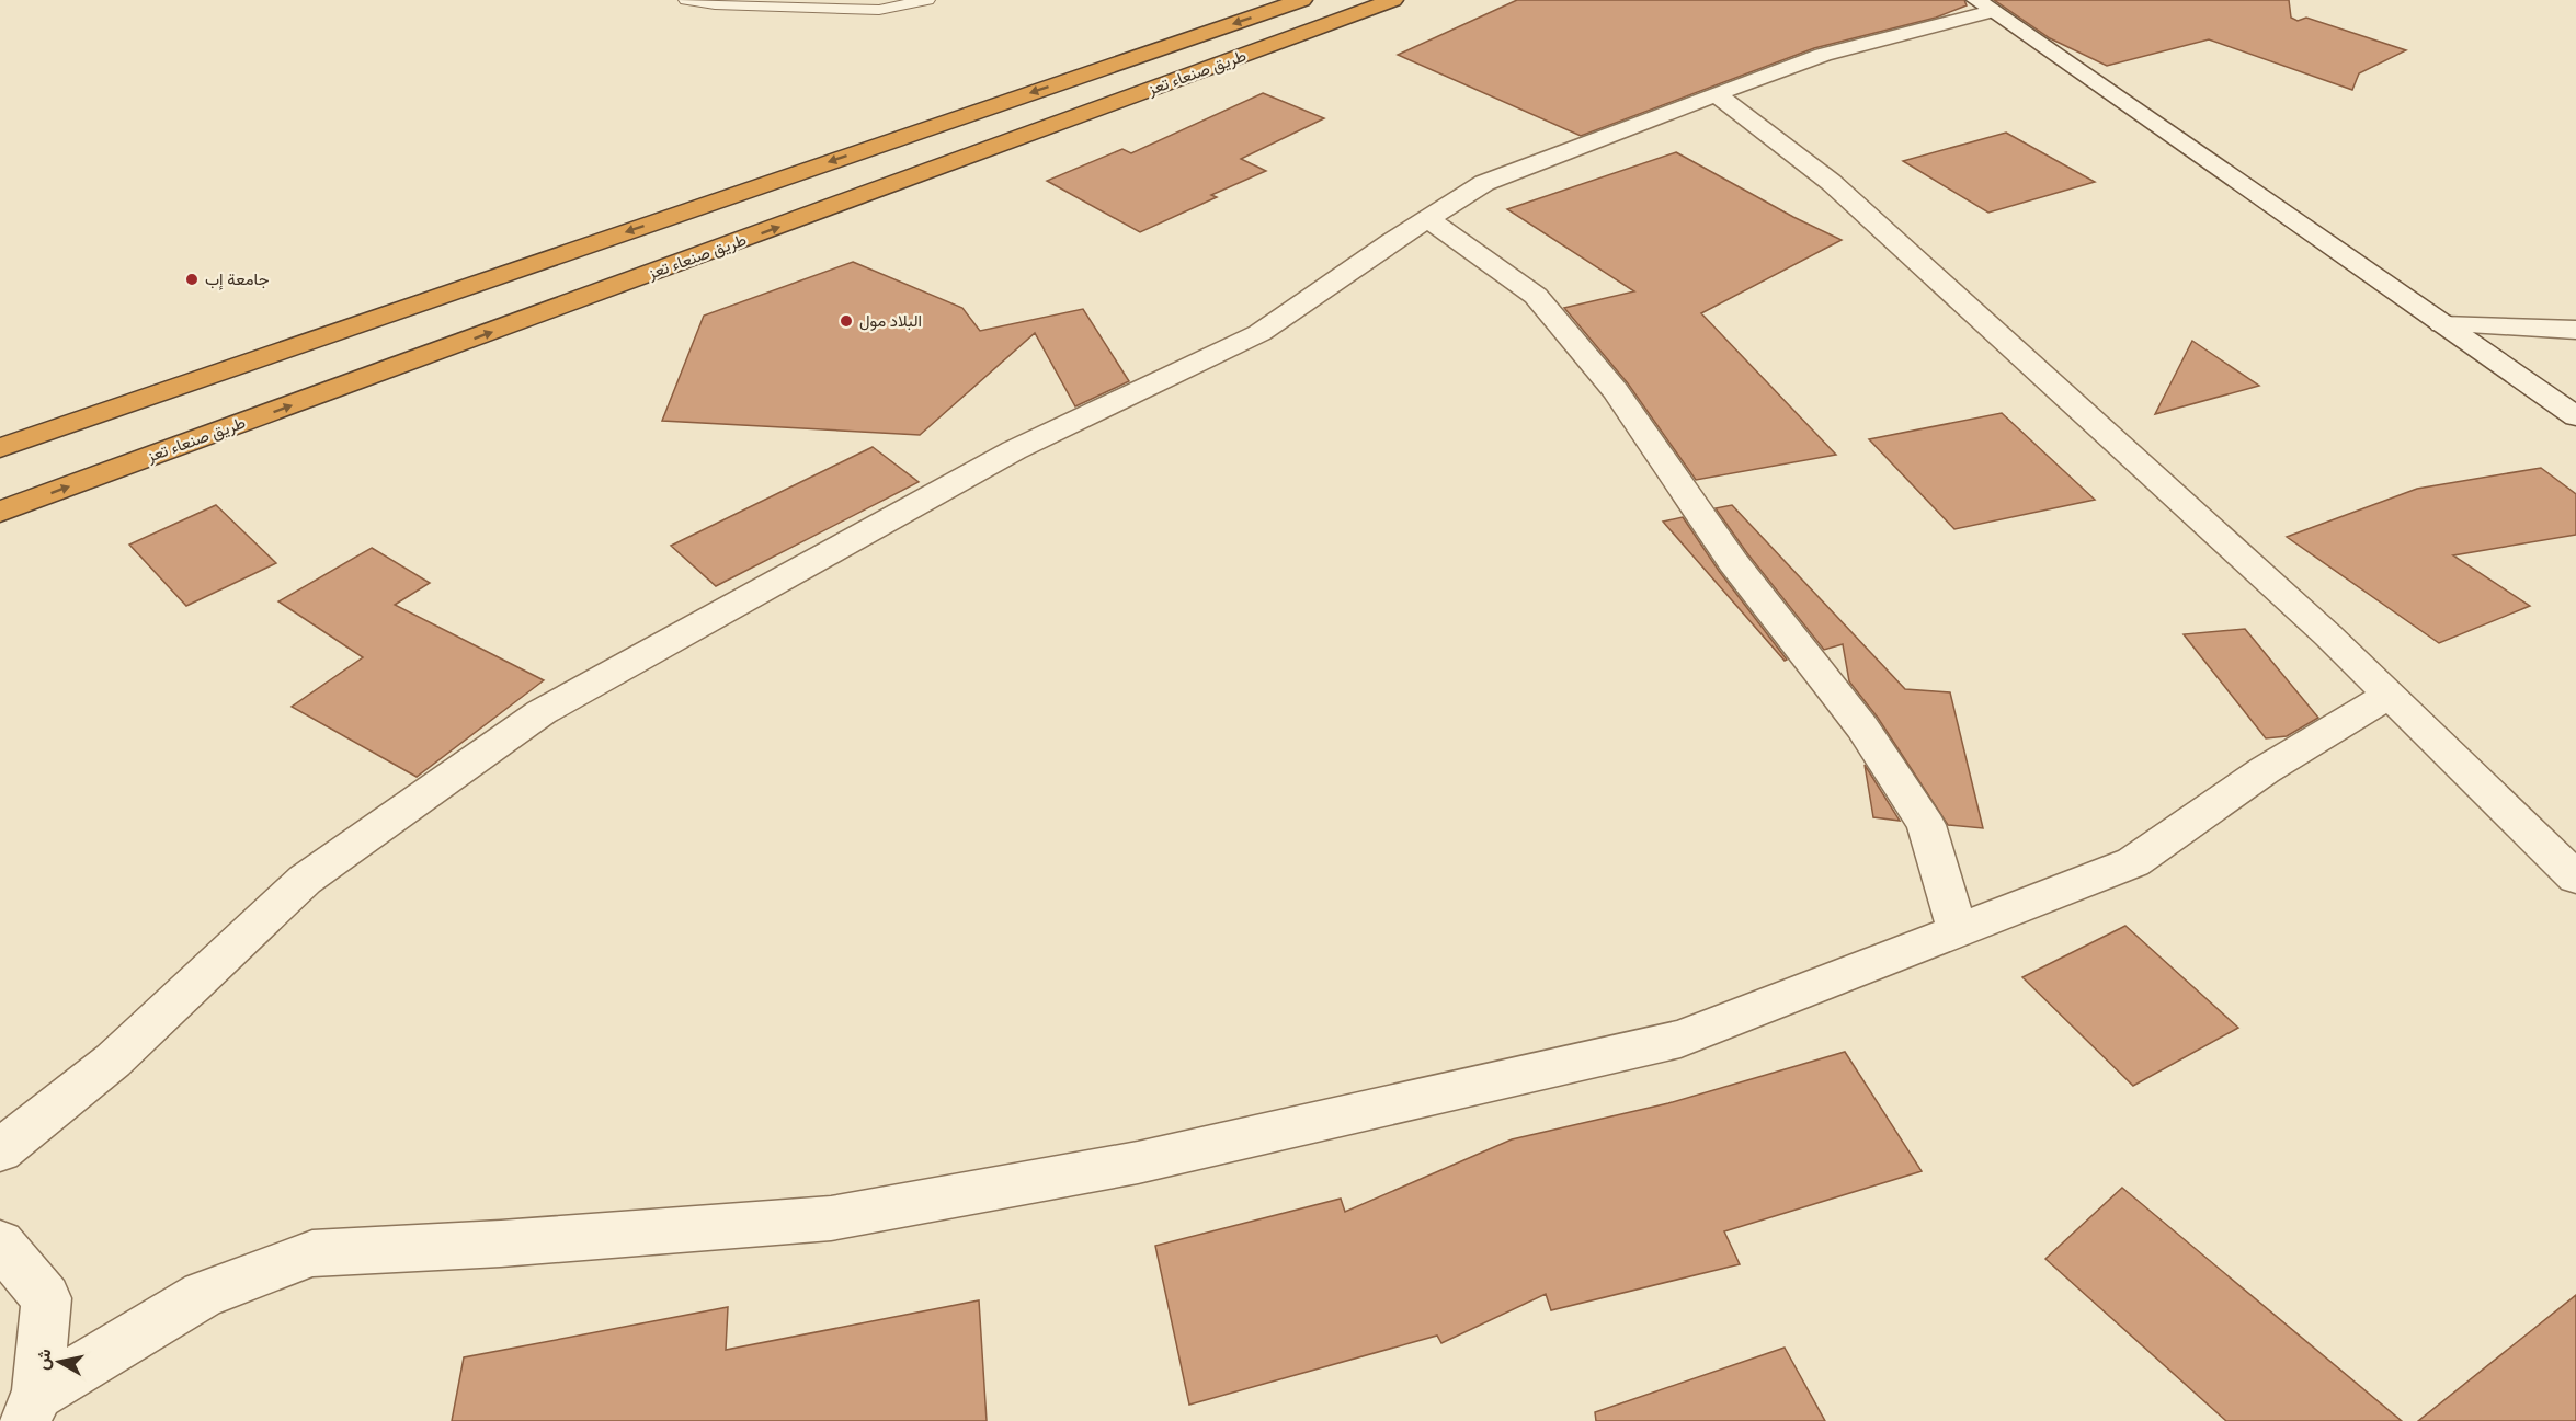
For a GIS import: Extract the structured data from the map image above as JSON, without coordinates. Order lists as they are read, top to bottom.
{
  "streets": {
    "highway": ["طريق صنعاء تعز"]
  },
  "places": ["جامعة إب", "البلاد مول"],
  "north": "left"
}
